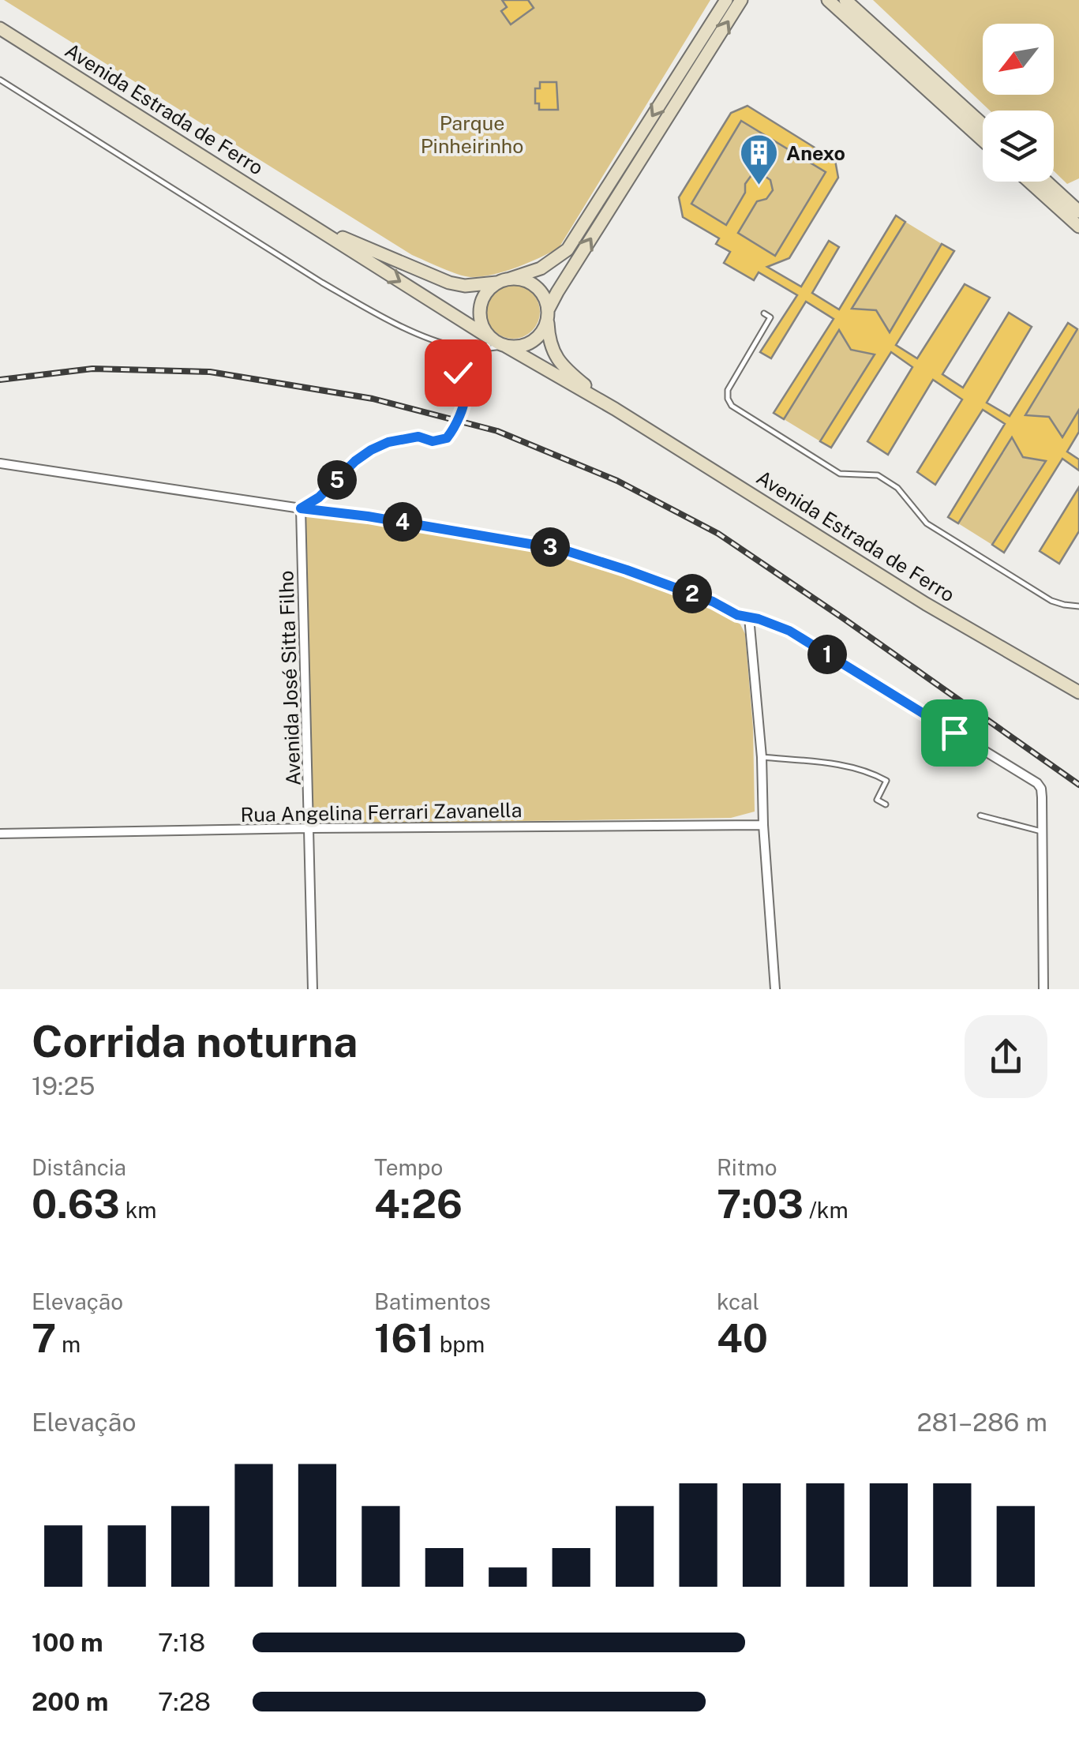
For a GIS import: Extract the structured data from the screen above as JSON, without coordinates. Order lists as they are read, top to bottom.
{
  "streets": {
    "main road": ["Avenida Estrada de Ferro"],
    "street": ["Avenida José Sitta Filho", "Rua Angelina Ferrari Zavanella"]
  },
  "crossings": [
    ["Avenida José Sitta Filho", "Rua Angelina Ferrari Zavanella"]
  ],
  "parks": ["Parque Pinheirinho"],
  "places": {
    "building": ["Anexo"]
  },
  "north": "bottom left",
  "page": {
    "pins": [
      "5",
      "4",
      "3",
      "2",
      "1"
    ],
    "heading": ["Corrida noturna", "19:25"],
    "stats": [
      ["Distância", "0.63 km"],
      ["Tempo", "4:26"],
      ["Ritmo", "7:03 /km"],
      ["Elevação", "7 m"],
      ["Batimentos", "161 bpm"],
      ["kcal", "40"]
    ],
    "chart": ["Elevação", "281–286 m"],
    "list": [
      {
        "name": "100 m",
        "note": "7:18"
      },
      {
        "name": "200 m",
        "note": "7:28"
      }
    ]
  }
}
